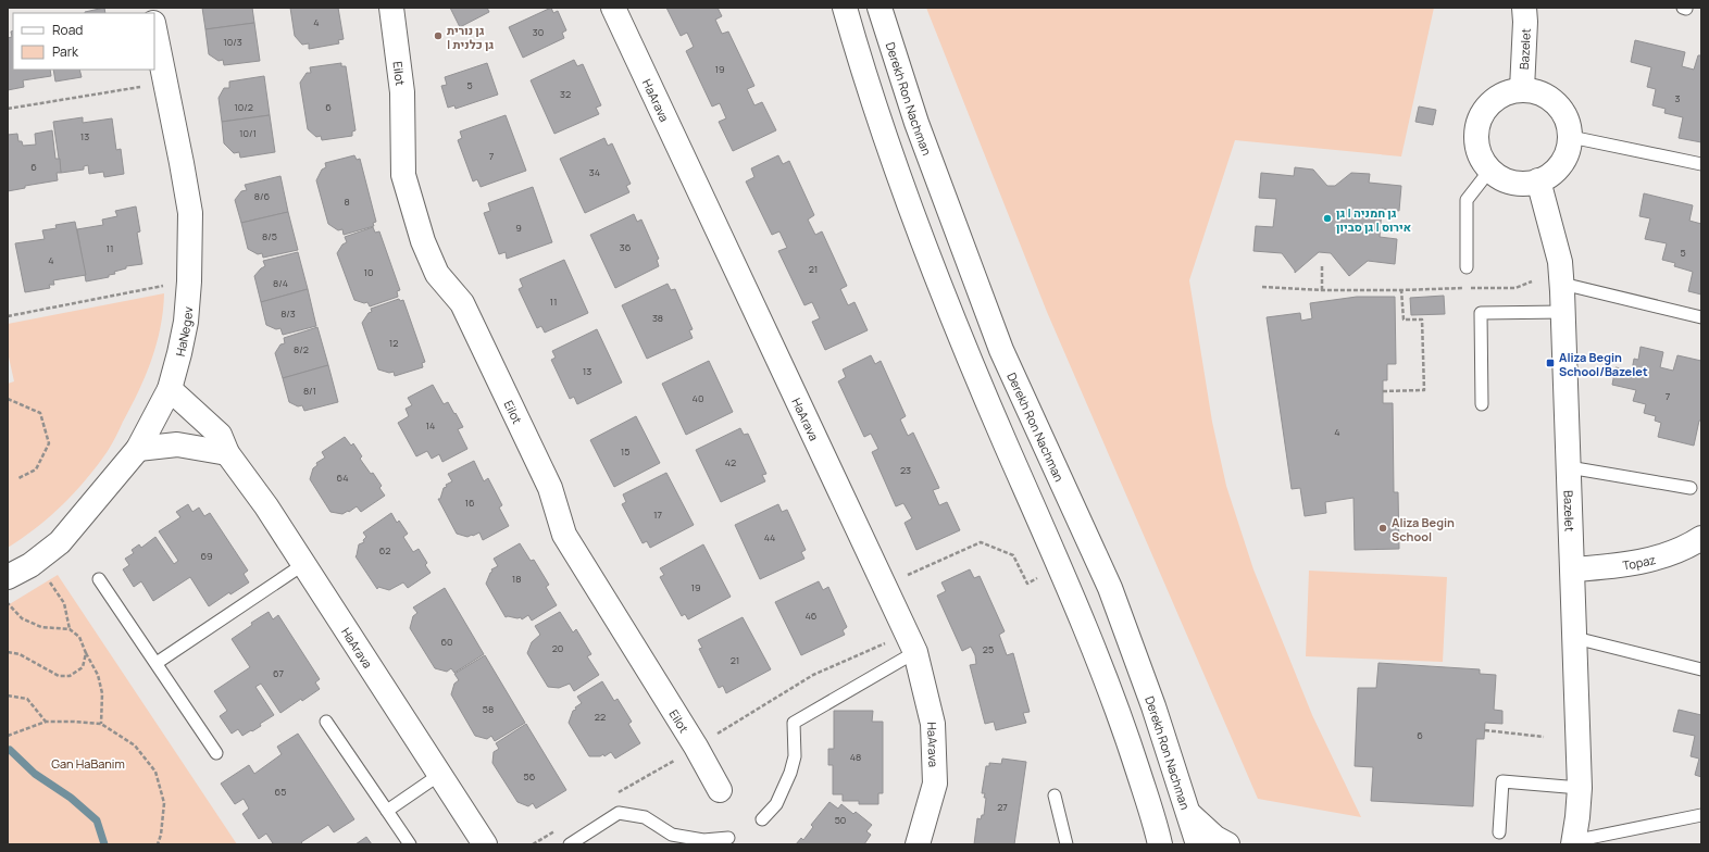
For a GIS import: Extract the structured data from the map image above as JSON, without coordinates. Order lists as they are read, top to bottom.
{
  "streets": {
    "street": [
      "Bazelet",
      "Eilot",
      "Derekh Ron Nachman",
      "HaArava",
      "HaNegev",
      "Topaz"
    ]
  },
  "crossings": [
    ["Bazelet", "Topaz"],
    ["HaArava", "HaNegev"]
  ],
  "parks": ["Gan HaBanim"],
  "places": {
    "other": ["גן נורית | גן כלנית", "גן חמניה | גן אירוס | גן סביון", "Aliza Begin School"],
    "transit": ["Aliza Begin School/Bazelet"]
  },
  "house_numbers": [
    "4",
    "30",
    "10/3",
    "19",
    "5",
    "32",
    "3",
    "10/2",
    "6",
    "10/1",
    "13",
    "7",
    "6",
    "34",
    "8/6",
    "8",
    "9",
    "8/5",
    "36",
    "11",
    "5",
    "4",
    "21",
    "10",
    "8/4",
    "11",
    "8/3",
    "38",
    "12",
    "8/2",
    "13",
    "8/1",
    "7",
    "40",
    "14",
    "4",
    "15",
    "42",
    "23",
    "64",
    "16",
    "17",
    "44",
    "62",
    "69",
    "18",
    "19",
    "46",
    "60",
    "20",
    "25",
    "21",
    "67",
    "58",
    "22",
    "6",
    "48",
    "56",
    "65",
    "27",
    "50"
  ],
  "legend": ["Road", "Park"]
}
